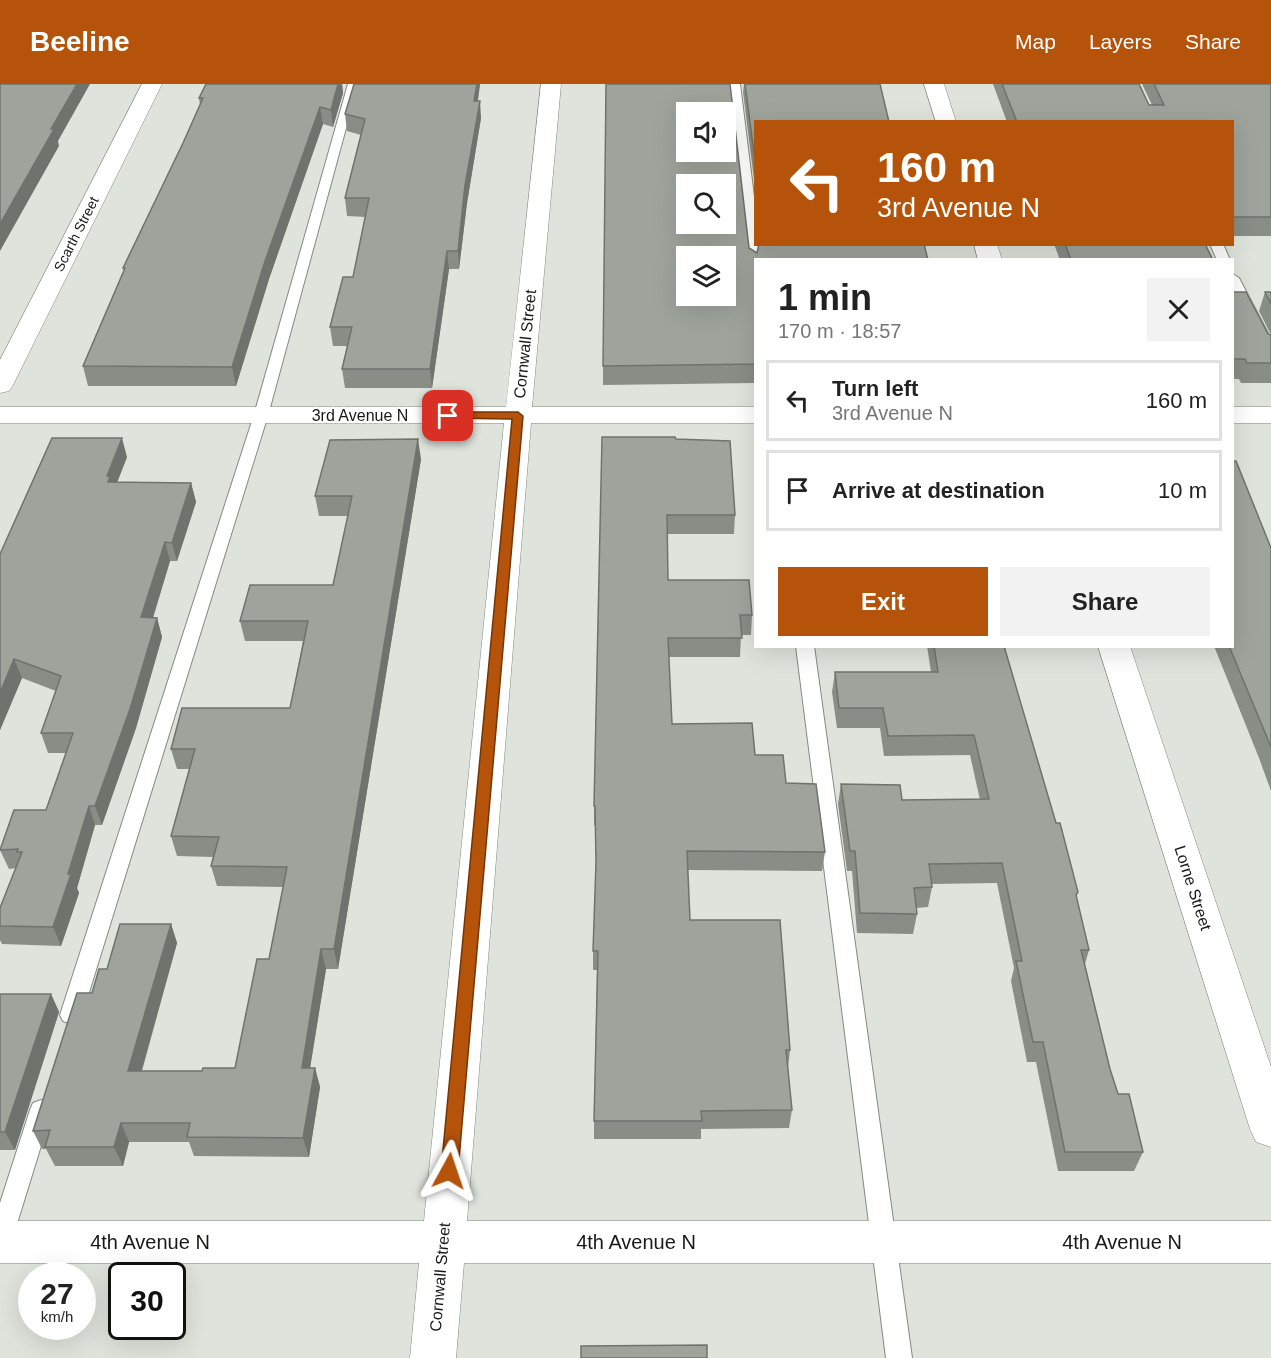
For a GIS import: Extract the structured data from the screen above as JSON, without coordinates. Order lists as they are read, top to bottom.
{
  "streets": {
    "street": [
      "Scarth Street",
      "Cornwall Street",
      "3rd Avenue N",
      "Lorne Street",
      "4th Avenue N"
    ]
  },
  "crossings": [
    ["Cornwall Street", "3rd Avenue N"],
    ["Cornwall Street", "4th Avenue N"]
  ],
  "page": {
    "header": "Beeline",
    "nav": ["Map", "Layers", "Share"],
    "turn": ["160 m", "3rd Avenue N"],
    "heading": ["1 min", "170 m · 18:57"],
    "list": [
      {
        "name": "Turn left",
        "note": "3rd Avenue N",
        "value": "160 m"
      },
      {
        "name": "Arrive at destination",
        "value": "10 m"
      }
    ],
    "buttons": ["Exit", "Share"],
    "speed": "27 km/h",
    "limit": "30"
  }
}
